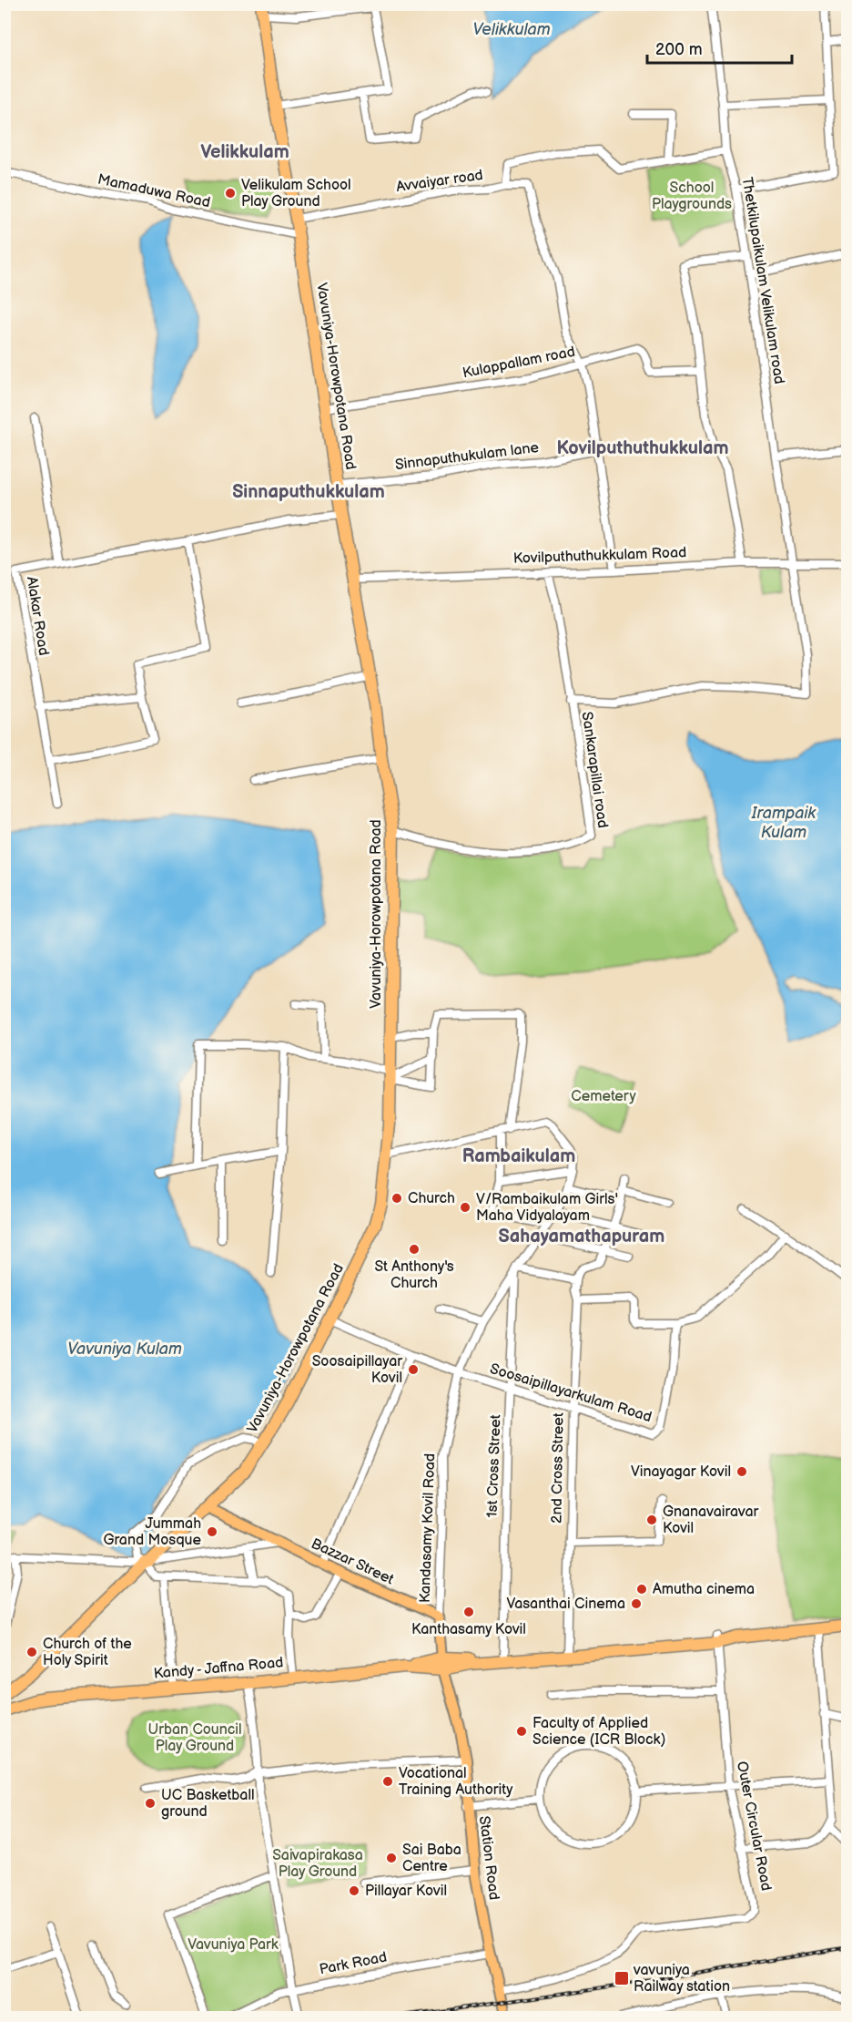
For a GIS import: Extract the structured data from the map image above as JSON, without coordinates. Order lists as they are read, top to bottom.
{
  "streets": {
    "highway": ["Vavuniya-Horowpotana Road", "Kandy - Jaffna Road"],
    "main road": ["Bazzar Street", "Station Road"],
    "street": [
      "Avvaiyar road",
      "Mamaduwa Road",
      "Thetkilupaikulam Velikulam road",
      "Kulappallam road",
      "Sinnaputhukulam lane",
      "Kovilputhuthukkulam Road",
      "Alakar Road",
      "Sankarapillai road",
      "Soosaipillayarkulam Road",
      "1st Cross Street",
      "2nd Cross Street",
      "Kandasamy Kovil Road",
      "Outer Circular Road",
      "Park Road"
    ]
  },
  "crossings": [
    ["Avvaiyar road", "Thetkilupaikulam Velikulam road"],
    ["Avvaiyar road", "Vavuniya-Horowpotana Road"],
    ["Mamaduwa Road", "Vavuniya-Horowpotana Road"],
    ["Thetkilupaikulam Velikulam road", "Kovilputhuthukkulam Road"],
    ["Thetkilupaikulam Velikulam road", "Sankarapillai road"],
    ["Kulappallam road", "Vavuniya-Horowpotana Road"],
    ["Vavuniya-Horowpotana Road", "Sinnaputhukulam lane"],
    ["Vavuniya-Horowpotana Road", "Kovilputhuthukkulam Road"],
    ["Vavuniya-Horowpotana Road", "Alakar Road"],
    ["Vavuniya-Horowpotana Road", "Sankarapillai road"],
    ["Vavuniya-Horowpotana Road", "Soosaipillayarkulam Road"],
    ["Vavuniya-Horowpotana Road", "Kandasamy Kovil Road"],
    ["Vavuniya-Horowpotana Road", "Bazzar Street"],
    ["Vavuniya-Horowpotana Road", "Kandy - Jaffna Road"],
    ["Kovilputhuthukkulam Road", "Sankarapillai road"],
    ["Soosaipillayarkulam Road", "1st Cross Street"],
    ["Soosaipillayarkulam Road", "2nd Cross Street"],
    ["Soosaipillayarkulam Road", "Kandasamy Kovil Road"],
    ["1st Cross Street", "Kandasamy Kovil Road"],
    ["1st Cross Street", "Kandy - Jaffna Road"],
    ["2nd Cross Street", "Kandy - Jaffna Road"],
    ["Kandasamy Kovil Road", "Bazzar Street"],
    ["Kandy - Jaffna Road", "Outer Circular Road"],
    ["Kandy - Jaffna Road", "Station Road"],
    ["Outer Circular Road", "Station Road"],
    ["Station Road", "Park Road"]
  ],
  "districts": [
    "Velikkulam",
    "Kovilputhuthukkulam",
    "Sinnaputhukkulam",
    "Rambaikulam",
    "Sahayamathapuram"
  ],
  "water": ["Velikkulam", "Irampaik Kulam", "Vavuniya Kulam"],
  "parks": [
    "School Playgrounds",
    "Cemetery",
    "Urban Council Play Ground",
    "Saivapirakasa Play Ground",
    "Vavuniya Park"
  ],
  "places": {
    "other": [
      "Velikulam School Play Ground",
      "Church",
      "V/Rambaikulam Girls' Maha Vidyalayam",
      "St Anthony's Church",
      "Soosaipillayar Kovil",
      "Vinayagar Kovil",
      "Gnanavairavar Kovil",
      "Jummah Grand Mosque",
      "Amutha cinema",
      "Vasanthai Cinema",
      "Kanthasamy Kovil",
      "Church of the Holy Spirit",
      "Faculty of Applied Science (ICR Block)",
      "Vocational Training Authority",
      "UC Basketball ground",
      "Sai Baba Centre",
      "Pillayar Kovil"
    ],
    "transit": ["vavuniya Railway station"]
  },
  "scale_bar": "200 m"
}
